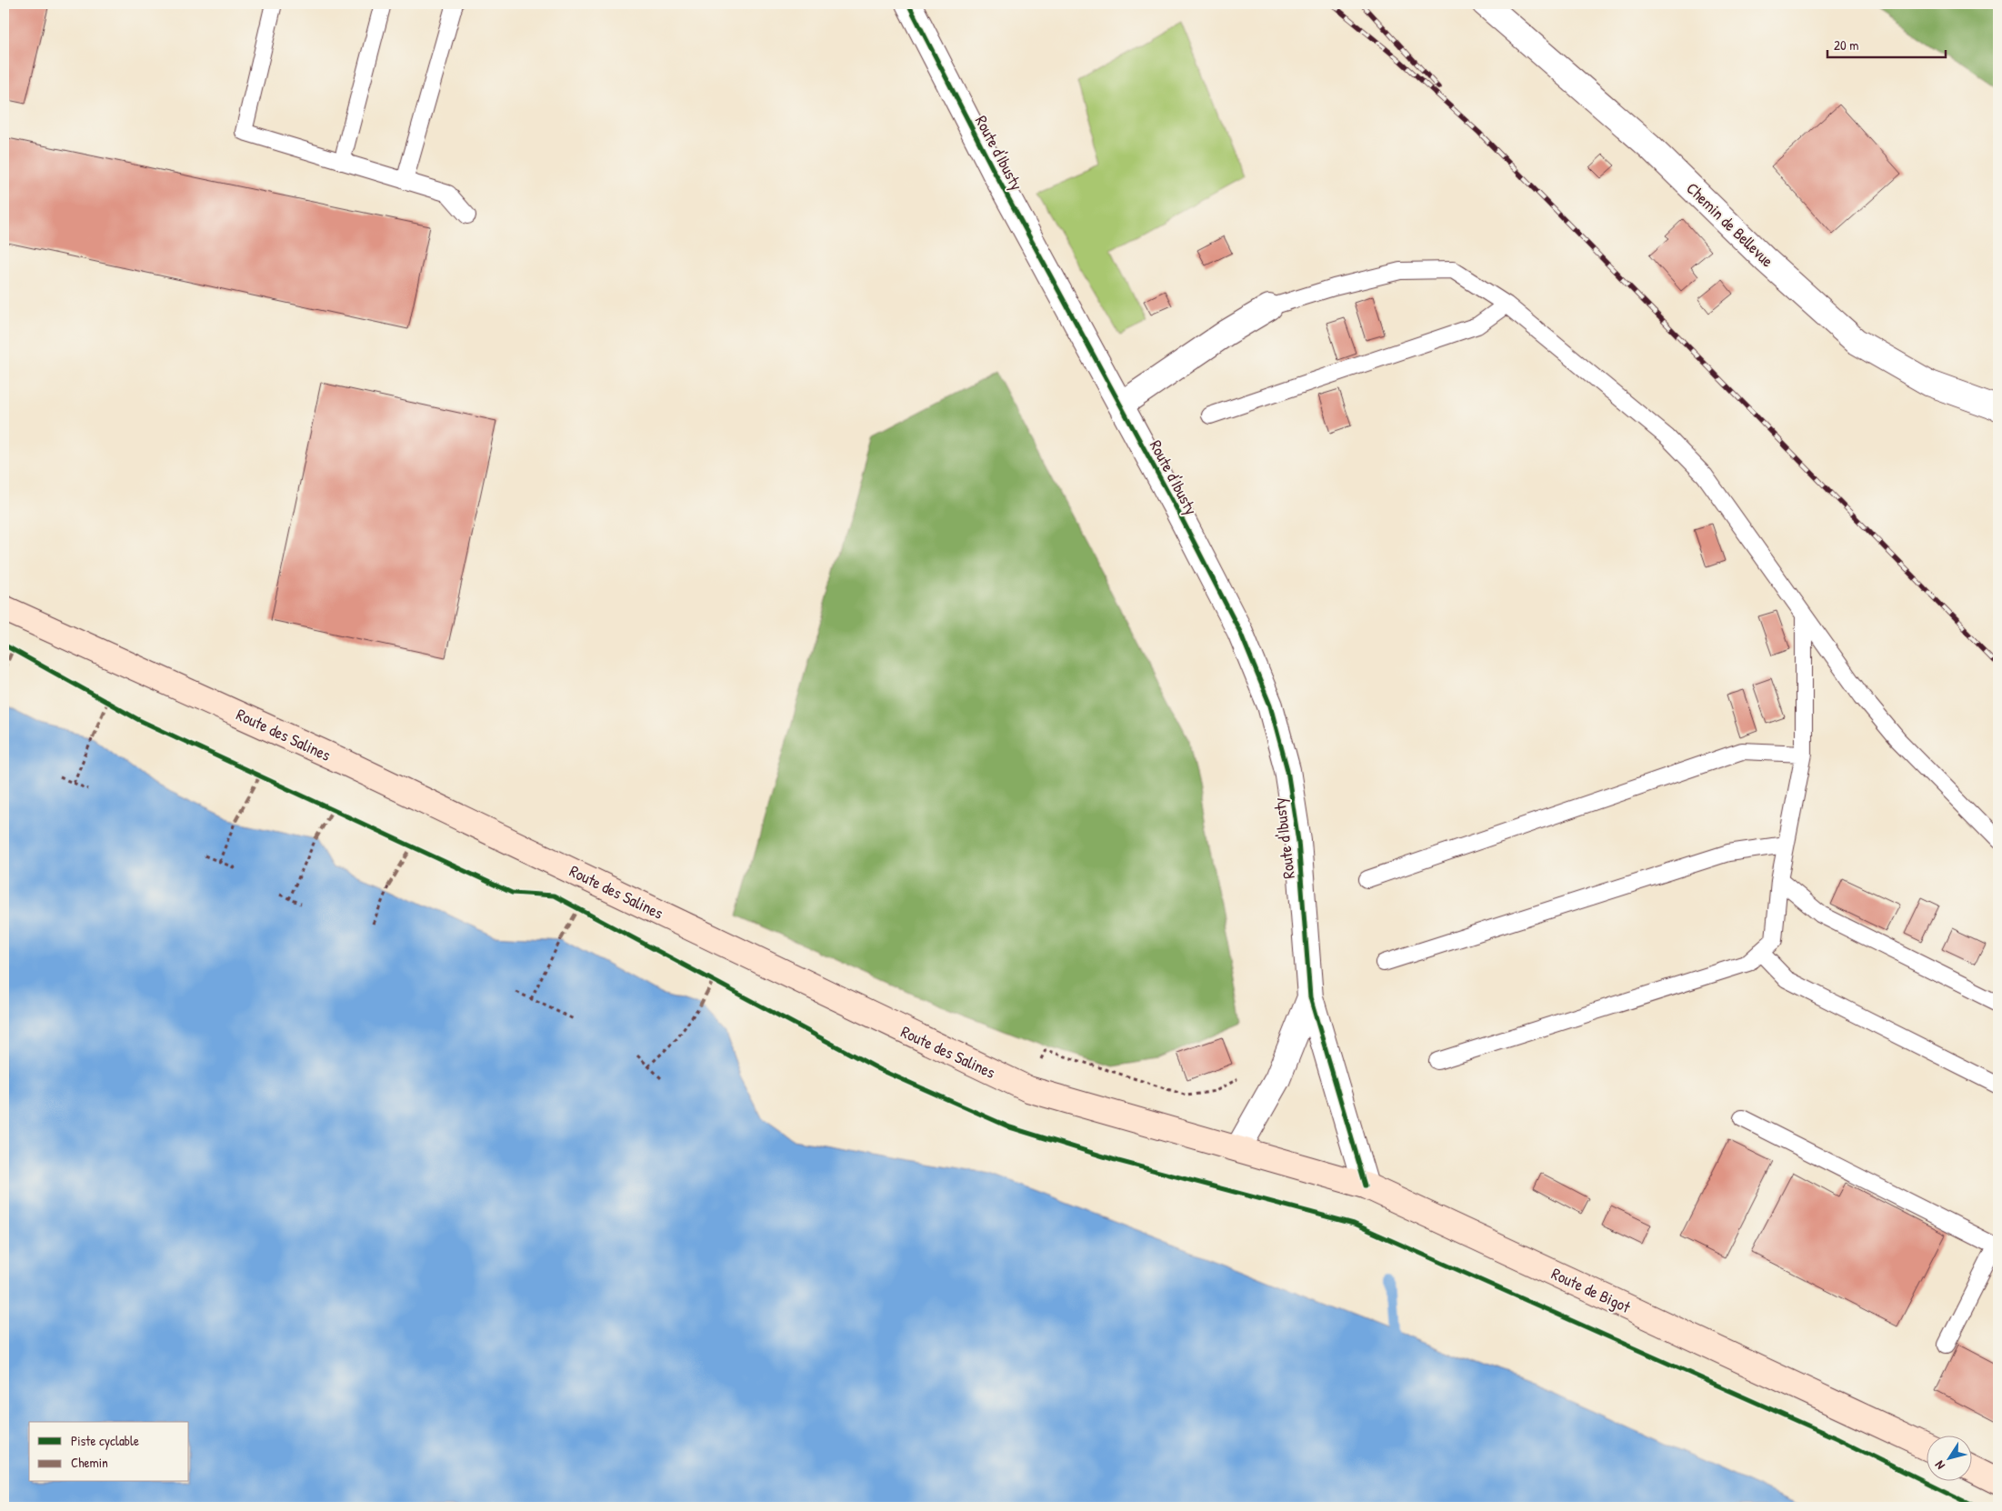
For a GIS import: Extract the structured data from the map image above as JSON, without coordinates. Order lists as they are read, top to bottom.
{
  "streets": {
    "main road": ["Route des Salines", "Route de Bigot"],
    "street": ["Route d'Ibusty", "Chemin de Bellevue"]
  },
  "crossings": [
    ["Route d'Ibusty", "Route de Bigot"],
    ["Route des Salines", "Route de Bigot"]
  ],
  "legend": ["Piste cyclable", "Chemin"],
  "scale_bar": "20 m",
  "north": "bottom left"
}
